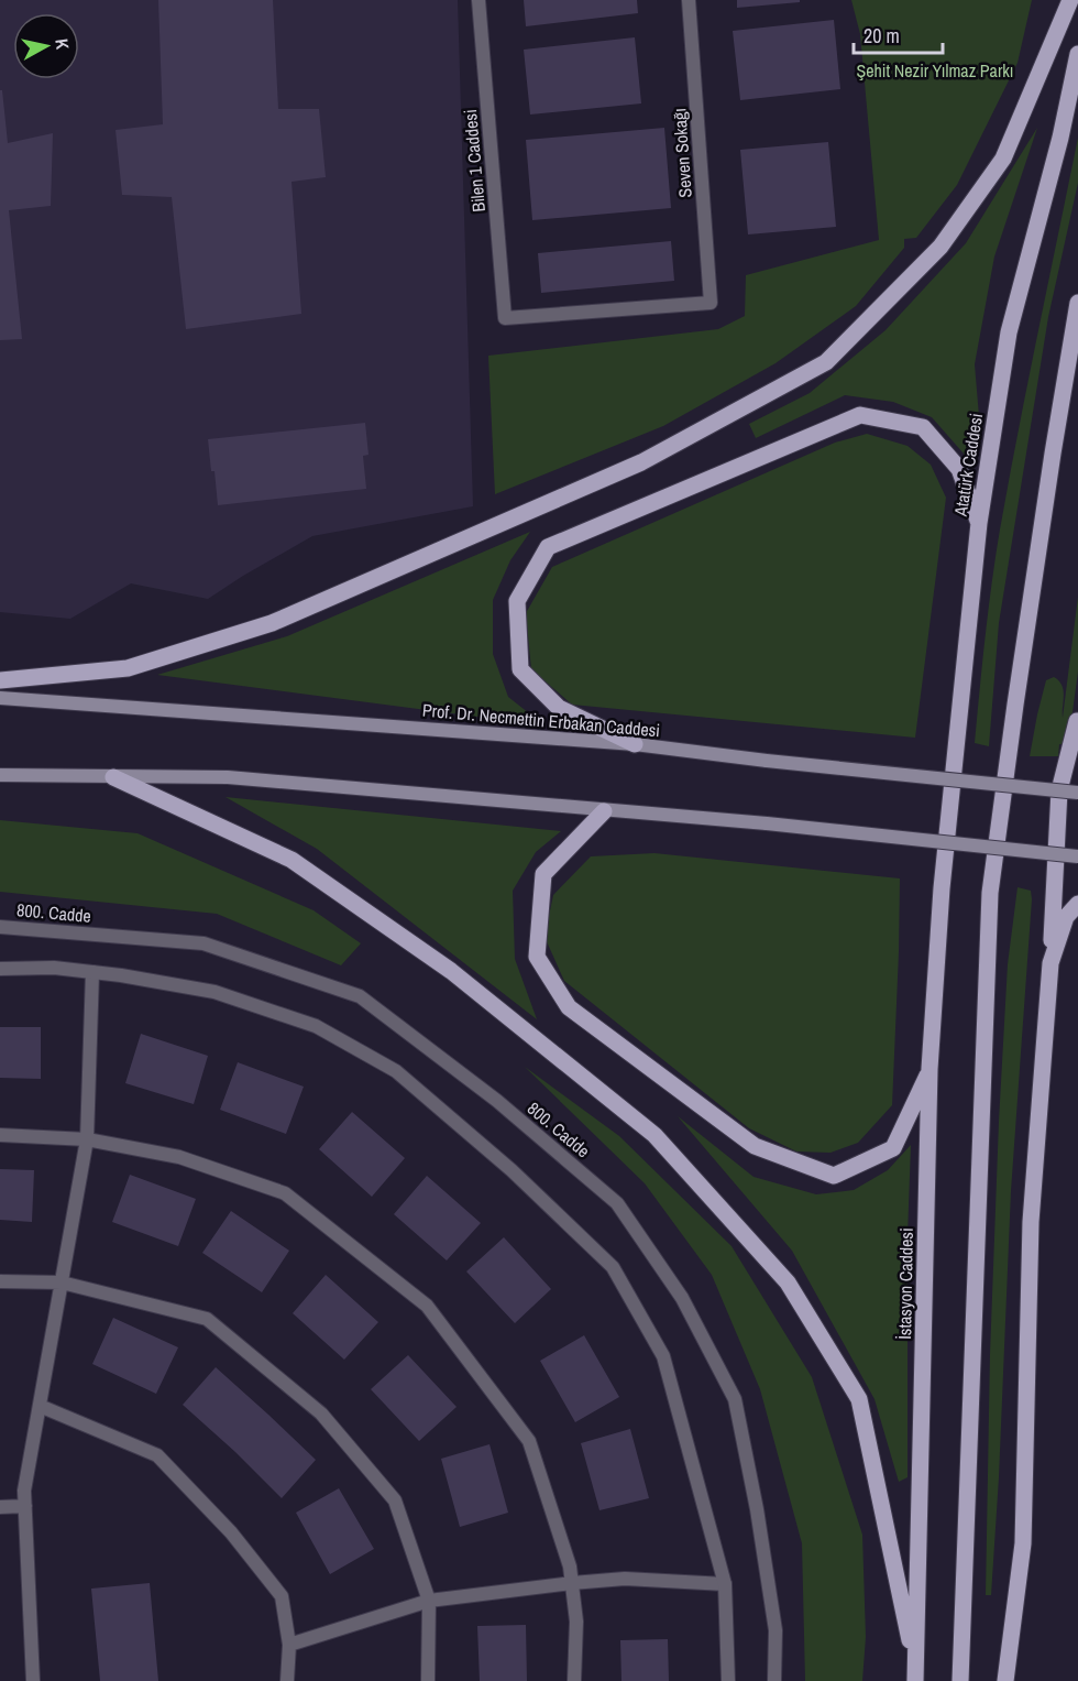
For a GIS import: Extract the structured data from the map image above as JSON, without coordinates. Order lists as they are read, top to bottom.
{
  "streets": {
    "main road": ["Atatürk Caddesi", "Prof. Dr. Necmettin Erbakan Caddesi", "İstasyon Caddesi"],
    "street": ["Seven Sokağı", "Bilen 1 Caddesi", "800. Cadde"]
  },
  "crossings": [
    ["Seven Sokağı", "Bilen 1 Caddesi"],
    ["Atatürk Caddesi", "İstasyon Caddesi"]
  ],
  "parks": ["Şehit Nezir Yılmaz Parkı"],
  "scale_bar": "20 m",
  "north": "right"
}
